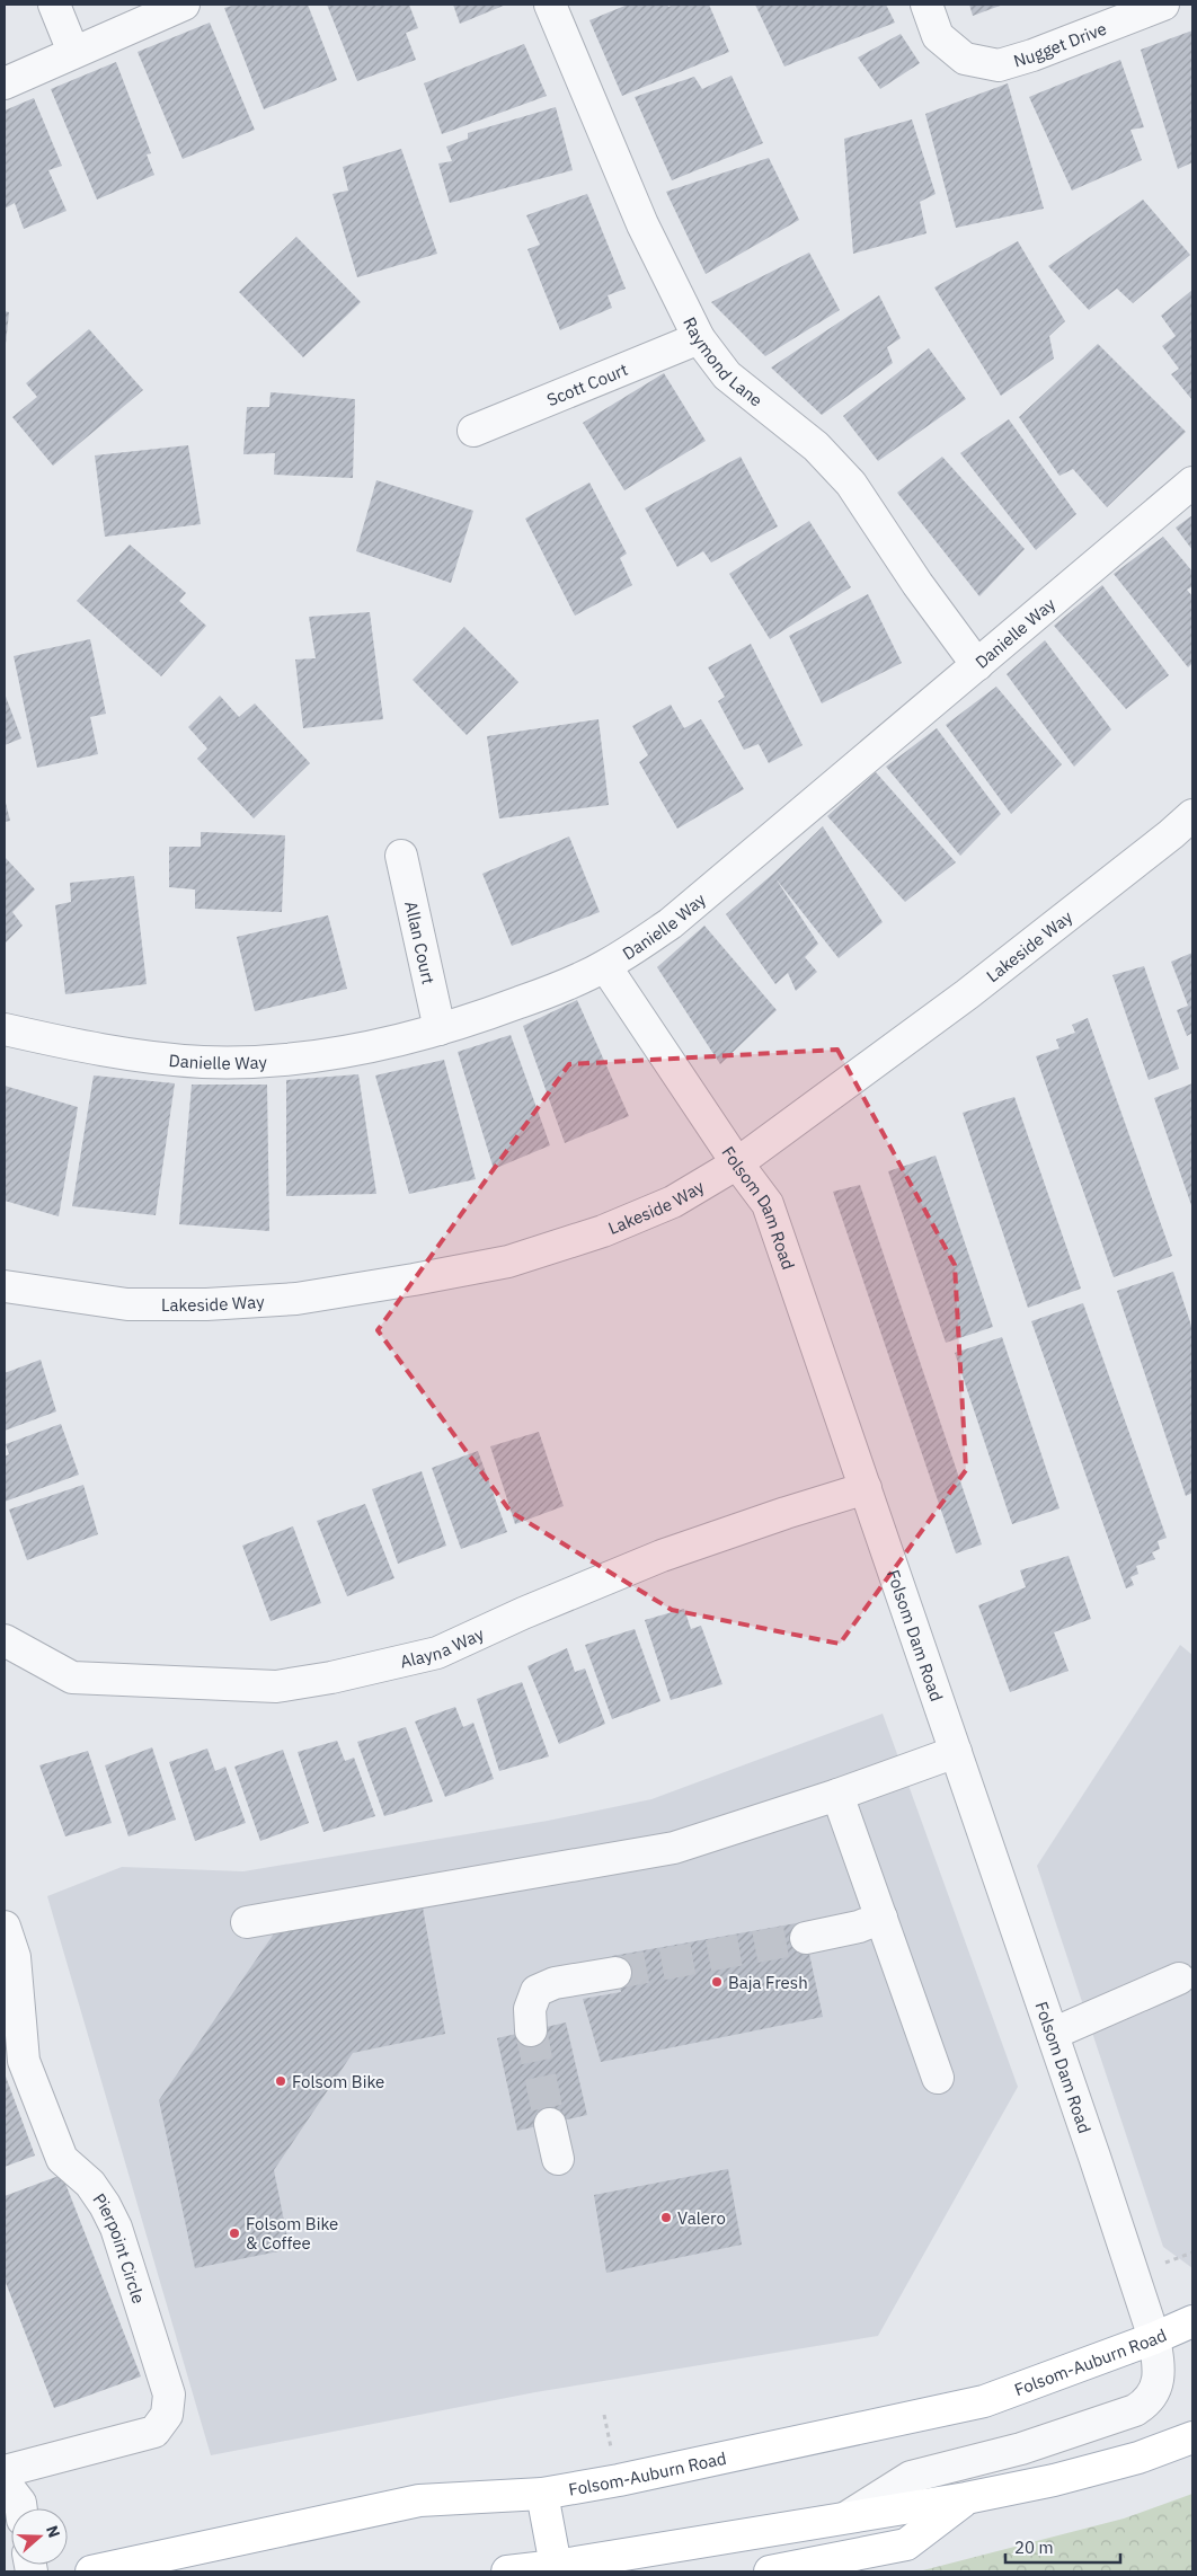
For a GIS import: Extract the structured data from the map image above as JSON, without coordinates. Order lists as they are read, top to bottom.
{
  "streets": {
    "main road": ["Folsom-Auburn Road"],
    "street": [
      "Nugget Drive",
      "Raymond Lane",
      "Scott Court",
      "Danielle Way",
      "Allan Court",
      "Lakeside Way",
      "Folsom Dam Road",
      "Alayna Way",
      "Pierpoint Circle"
    ]
  },
  "crossings": [
    ["Raymond Lane", "Scott Court"],
    ["Raymond Lane", "Danielle Way"],
    ["Danielle Way", "Allan Court"],
    ["Danielle Way", "Folsom Dam Road"],
    ["Lakeside Way", "Folsom Dam Road"],
    ["Folsom Dam Road", "Alayna Way"],
    ["Folsom Dam Road", "Folsom-Auburn Road"]
  ],
  "places": [
    "Baja Fresh",
    "Folsom Bike",
    "Valero",
    "Folsom Bike & Coffee"
  ],
  "scale_bar": "20 m",
  "north": "right"
}
